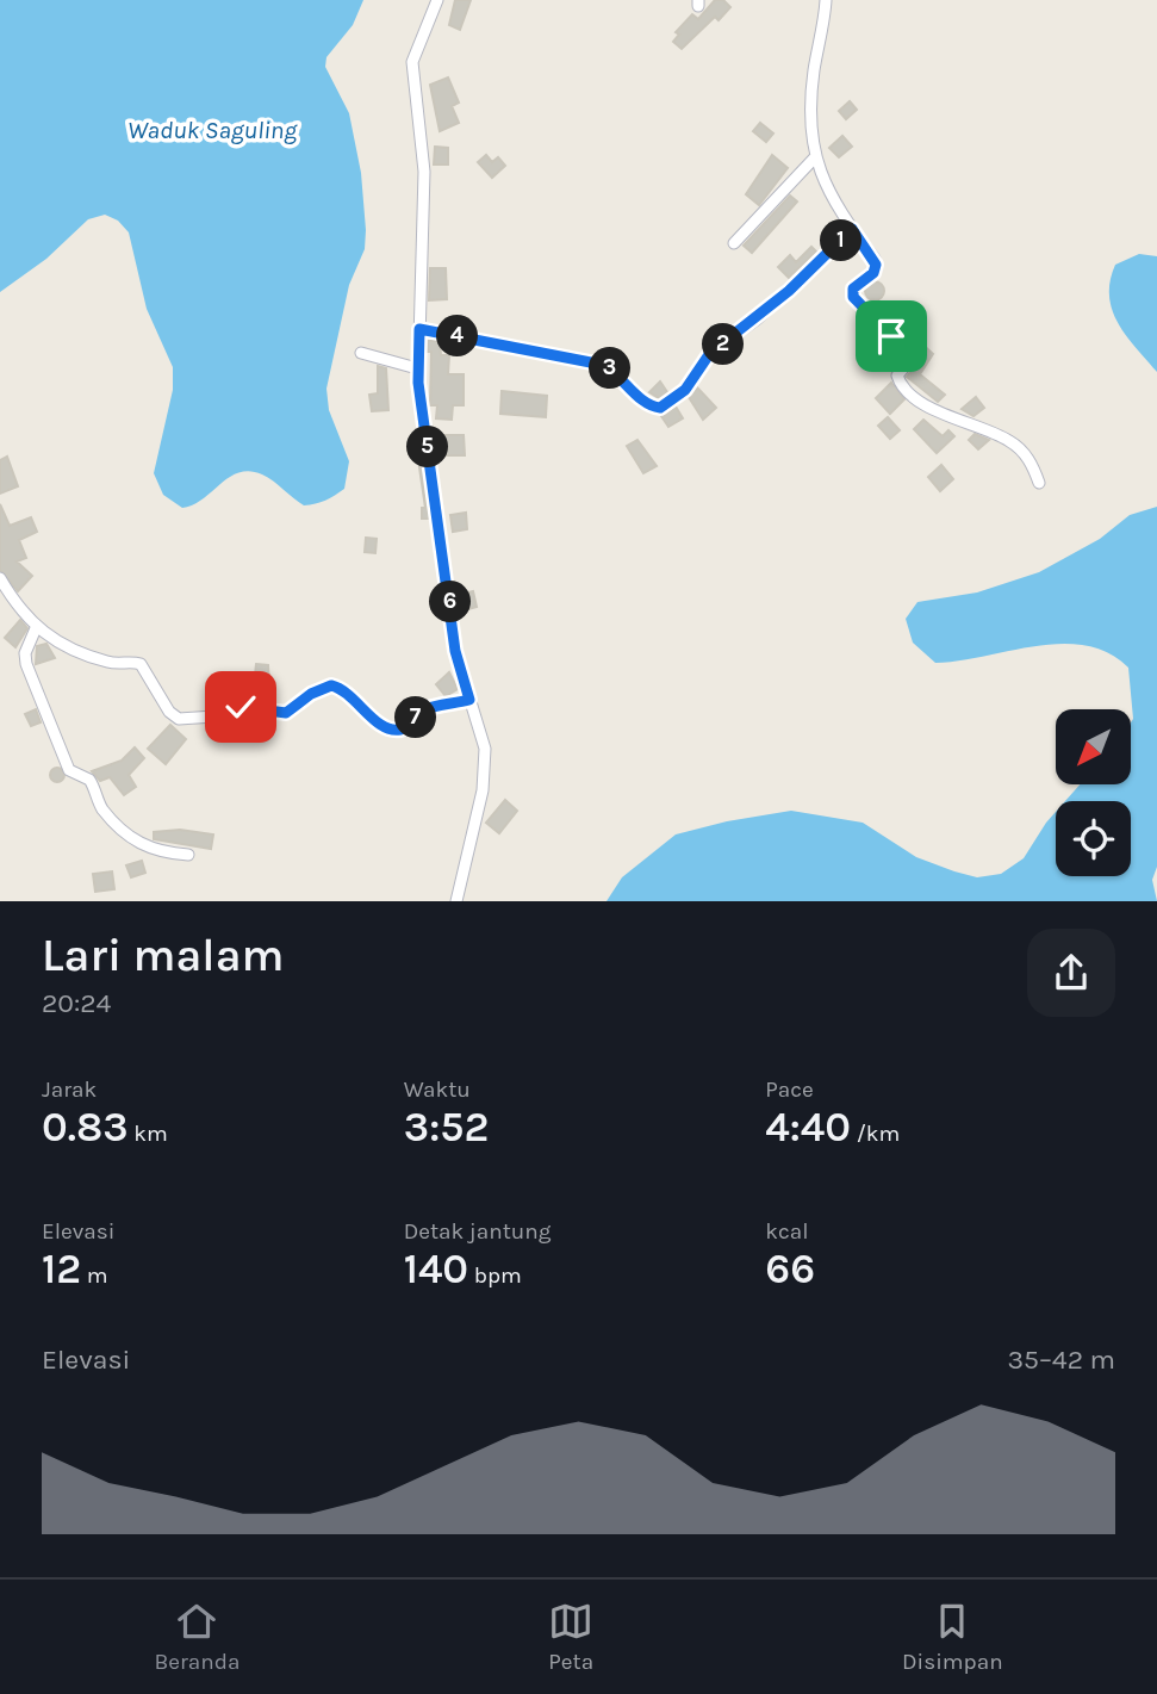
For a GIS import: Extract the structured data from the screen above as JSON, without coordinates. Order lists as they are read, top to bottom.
{
  "water": ["Waduk Saguling"],
  "north": "bottom left",
  "page": {
    "pins": [
      "1",
      "4",
      "2",
      "3",
      "5",
      "6",
      "7"
    ],
    "heading": ["Lari malam", "20:24"],
    "stats": [
      ["Jarak", "0.83 km"],
      ["Waktu", "3:52"],
      ["Pace", "4:40 /km"],
      ["Elevasi", "12 m"],
      ["Detak jantung", "140 bpm"],
      ["kcal", "66"]
    ],
    "chart": ["Elevasi", "35–42 m"],
    "tabs": ["Beranda", "Peta", "Disimpan"]
  }
}
